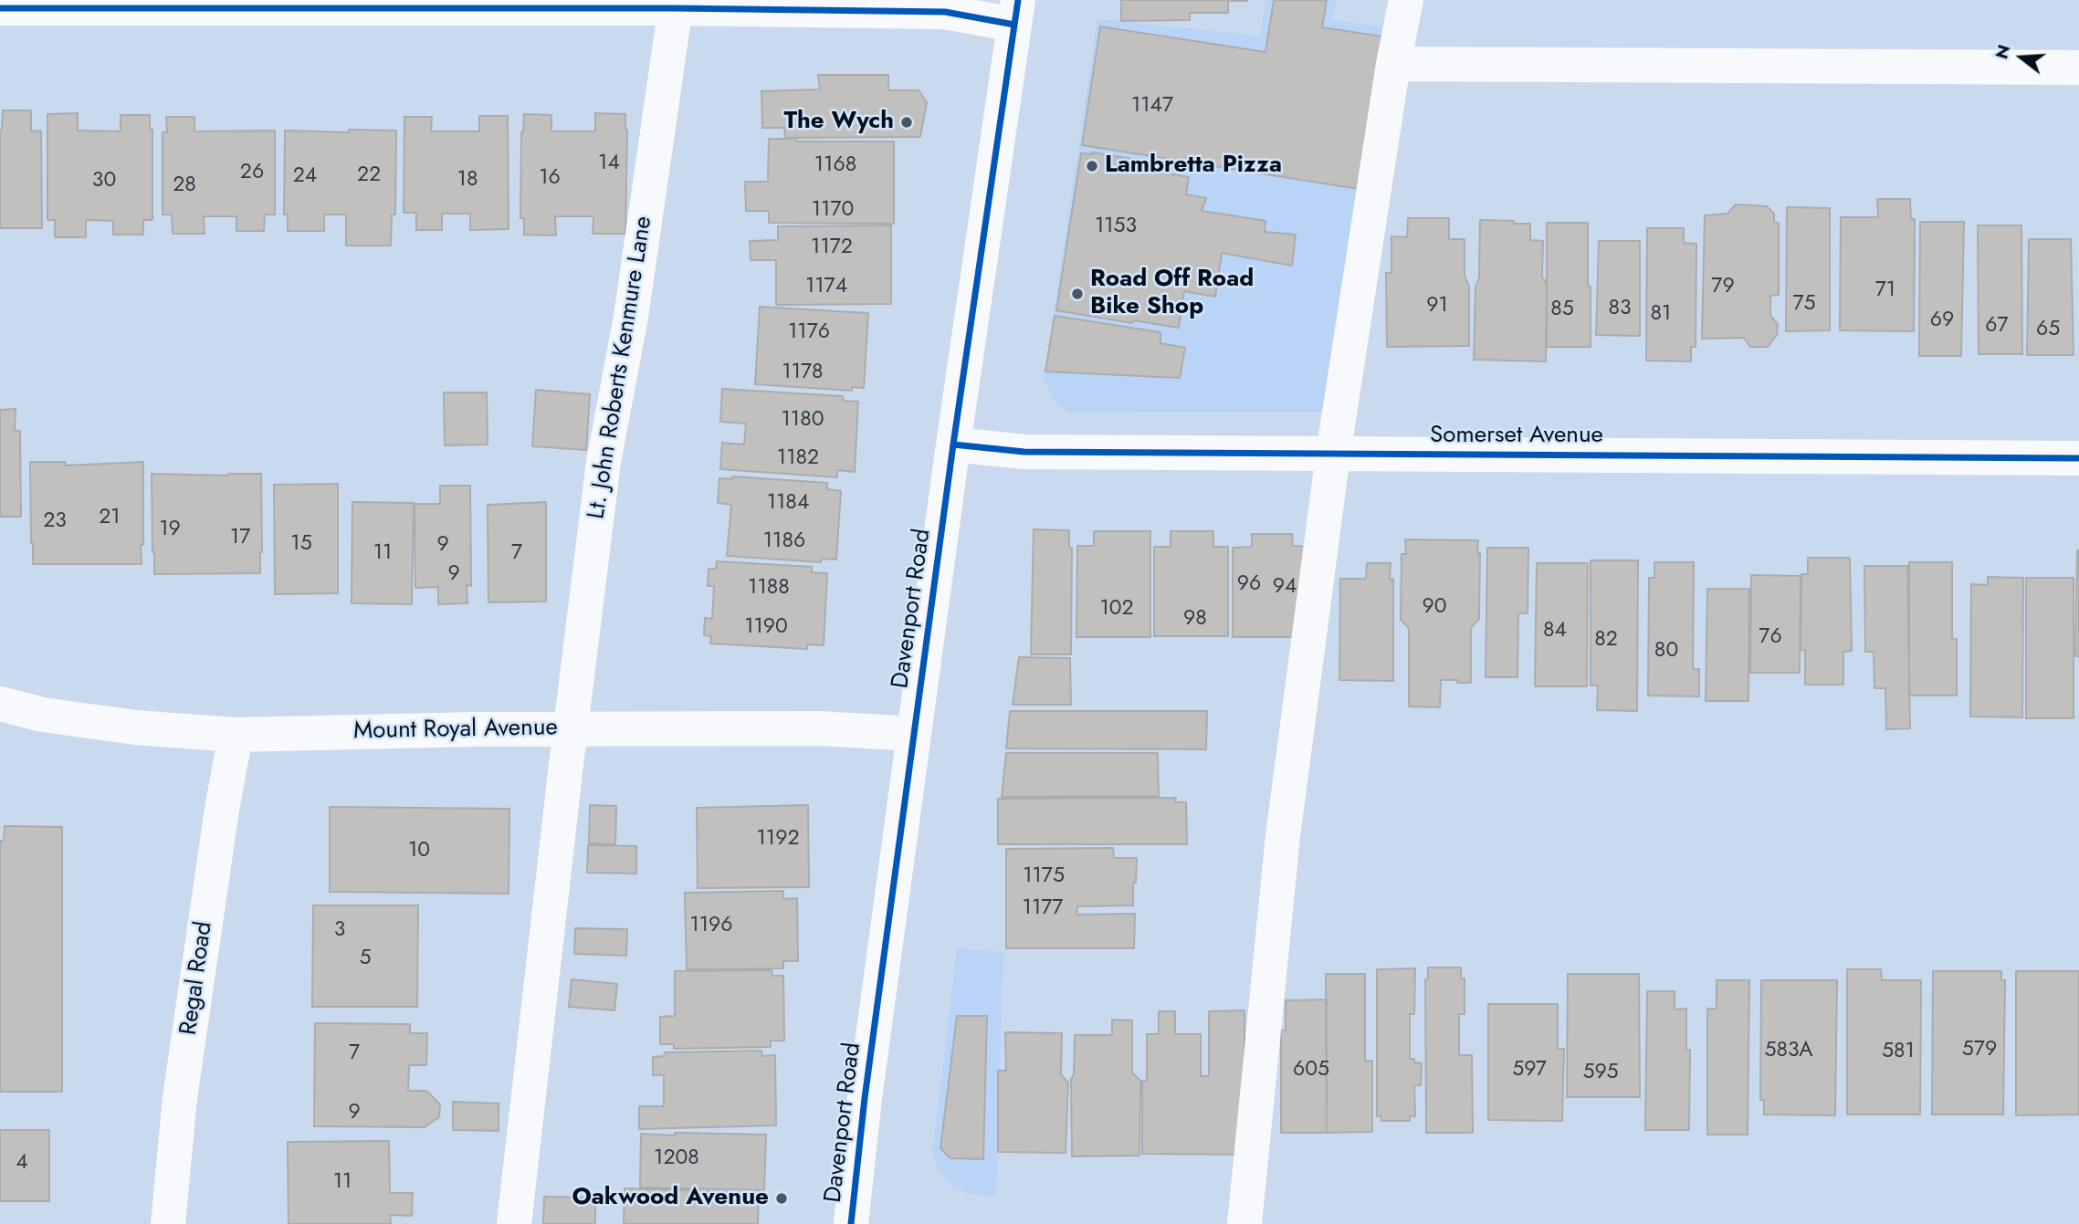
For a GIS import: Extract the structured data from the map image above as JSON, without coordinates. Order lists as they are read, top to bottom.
{
  "streets": {
    "street": [
      "Lt. John Roberts Kenmure Lane",
      "Somerset Avenue",
      "Davenport Road",
      "Mount Royal Avenue",
      "Regal Road"
    ]
  },
  "crossings": [
    ["Lt. John Roberts Kenmure Lane", "Mount Royal Avenue"],
    ["Somerset Avenue", "Davenport Road"],
    ["Davenport Road", "Mount Royal Avenue"],
    ["Mount Royal Avenue", "Regal Road"]
  ],
  "places": [
    "The Wych",
    "Lambretta Pizza",
    "Road Off Road Bike Shop",
    "Oakwood Avenue"
  ],
  "house_numbers": [
    "1147",
    "14",
    "1168",
    "26",
    "22",
    "24",
    "16",
    "18",
    "30",
    "28",
    "1170",
    "1153",
    "1172",
    "1174",
    "79",
    "71",
    "75",
    "91",
    "83",
    "85",
    "81",
    "69",
    "67",
    "65",
    "1176",
    "1178",
    "1180",
    "1182",
    "1184",
    "21",
    "23",
    "19",
    "17",
    "1186",
    "15",
    "9",
    "11",
    "7",
    "9",
    "96",
    "94",
    "1188",
    "90",
    "102",
    "98",
    "1190",
    "84",
    "76",
    "82",
    "80",
    "1192",
    "10",
    "1175",
    "1177",
    "1196",
    "3",
    "5",
    "579",
    "583A",
    "581",
    "7",
    "605",
    "597",
    "595",
    "9",
    "1208",
    "4",
    "11"
  ],
  "north": "left"
}
